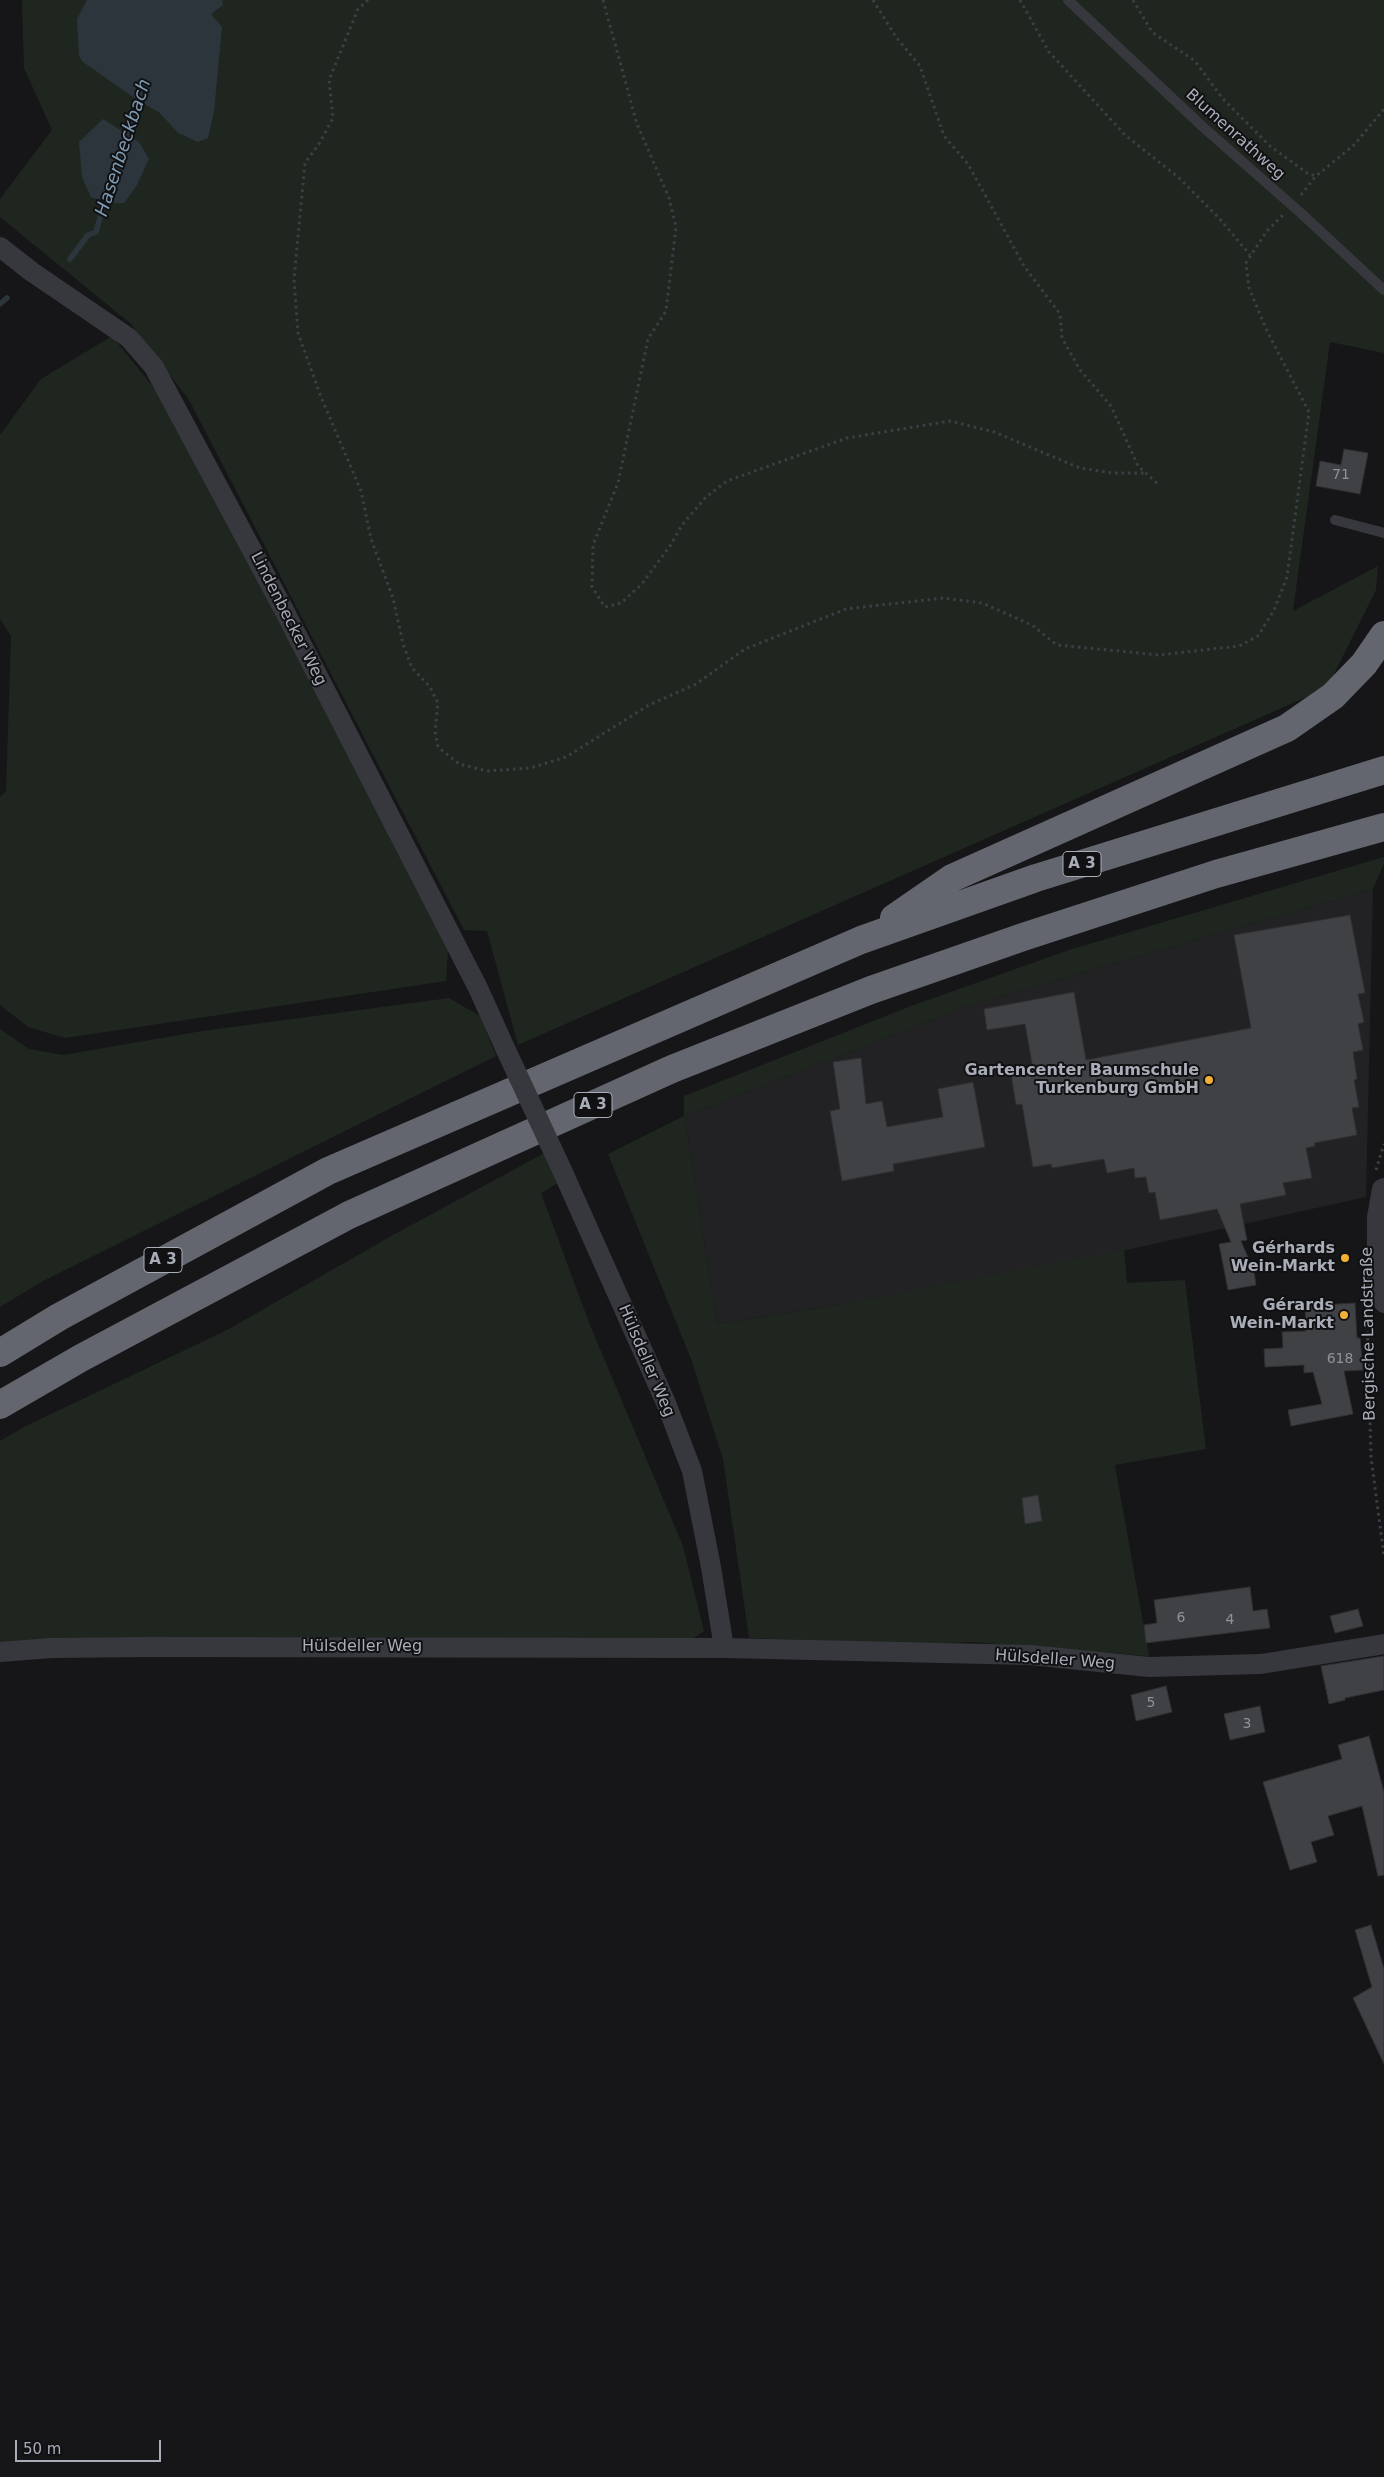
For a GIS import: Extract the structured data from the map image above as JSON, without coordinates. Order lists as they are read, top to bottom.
{
  "streets": {
    "highway": ["A 3"],
    "street": ["Lindenbecker Weg", "Bergische Landstraße", "Hülsdeller Weg"],
    "lane": ["Blumenrathweg"]
  },
  "crossings": [
    ["Lindenbecker Weg", "Hülsdeller Weg"]
  ],
  "water": ["Hasenbeckbach"],
  "places": ["Gartencenter Baumschule Turkenburg GmbH", "Gérhards Wein-Markt", "Gérards Wein-Markt"],
  "house_numbers": [
    "71",
    "618",
    "6",
    "4",
    "5",
    "3"
  ],
  "scale_bar": "50 m"
}
